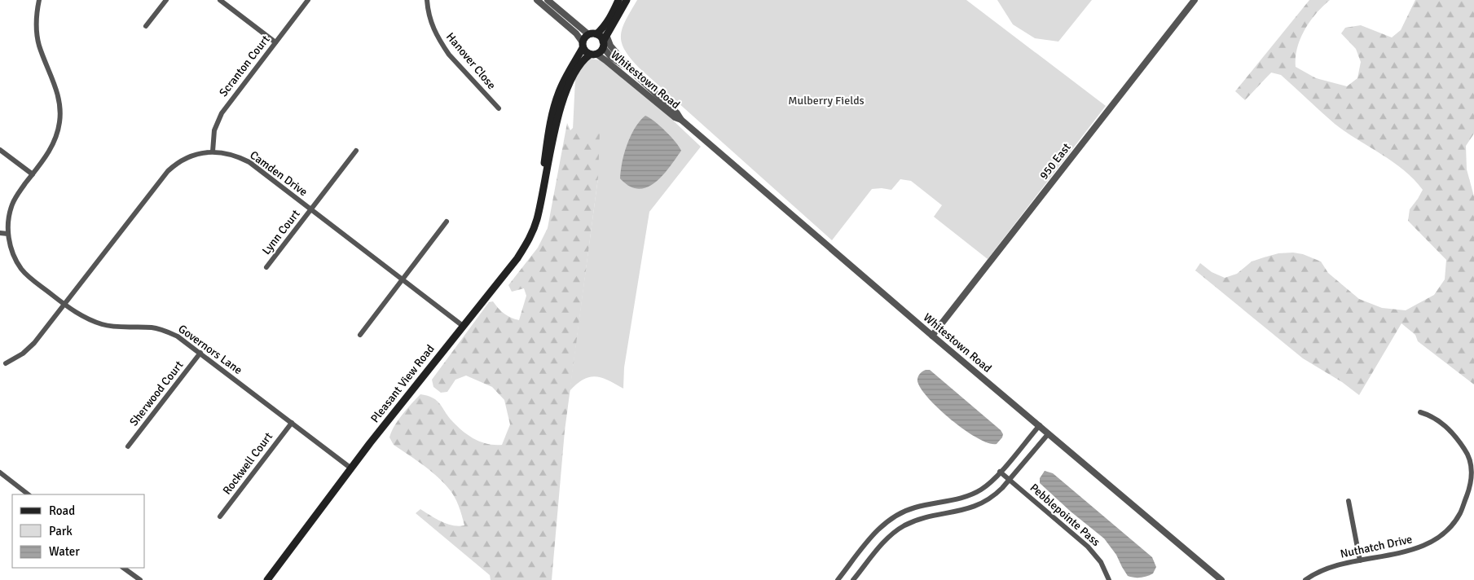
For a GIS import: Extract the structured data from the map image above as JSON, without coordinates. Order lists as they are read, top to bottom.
{
  "streets": {
    "main road": ["Pleasant View Road"],
    "street": [
      "Hanover Close",
      "Scranton Court",
      "Whitestown Road",
      "950 East",
      "Camden Drive",
      "Lynn Court",
      "Governors Lane",
      "Sherwood Court",
      "Rockwell Court",
      "Pebblepointe Pass",
      "Nuthatch Drive"
    ]
  },
  "crossings": [
    ["Scranton Court", "Camden Drive"],
    ["Whitestown Road", "950 East"],
    ["Whitestown Road", "Pleasant View Road"],
    ["Camden Drive", "Lynn Court"],
    ["Camden Drive", "Governors Lane"],
    ["Camden Drive", "Pleasant View Road"],
    ["Governors Lane", "Pleasant View Road"],
    ["Governors Lane", "Sherwood Court"],
    ["Governors Lane", "Rockwell Court"]
  ],
  "parks": ["Mulberry Fields"],
  "legend": ["Road", "Park", "Water"]
}
